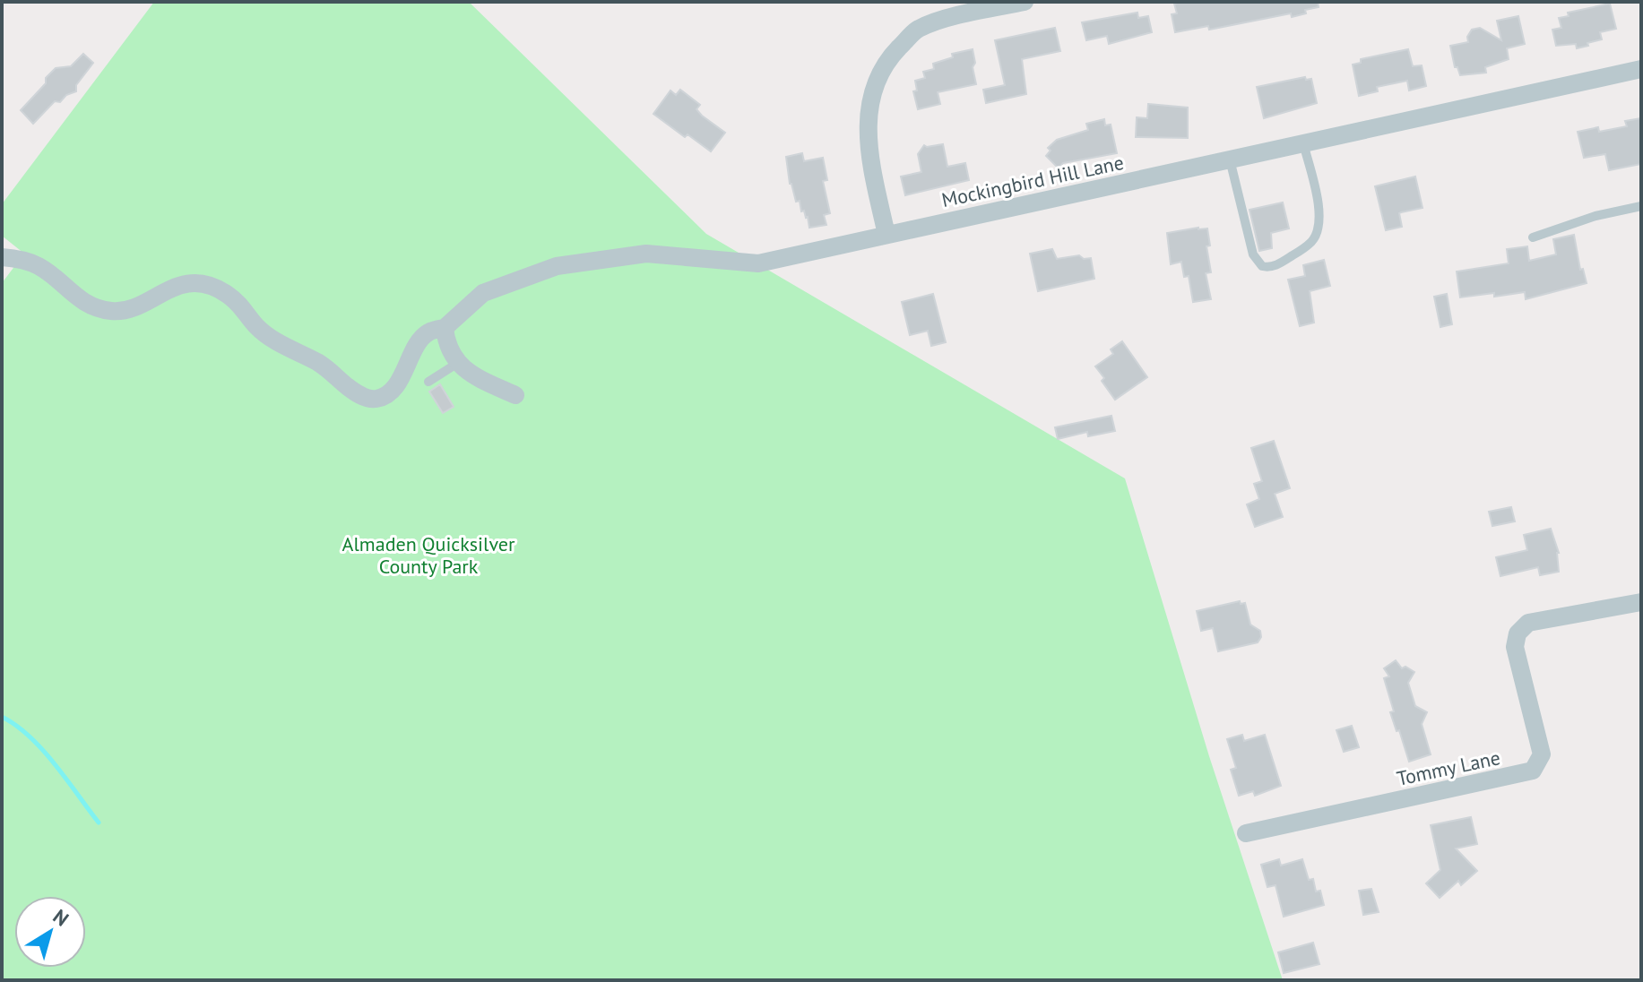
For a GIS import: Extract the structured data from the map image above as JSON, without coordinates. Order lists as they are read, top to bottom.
{
  "streets": {
    "street": ["Mockingbird Hill Lane", "Tommy Lane"]
  },
  "parks": ["Almaden Quicksilver County Park"],
  "north": "top right"
}
